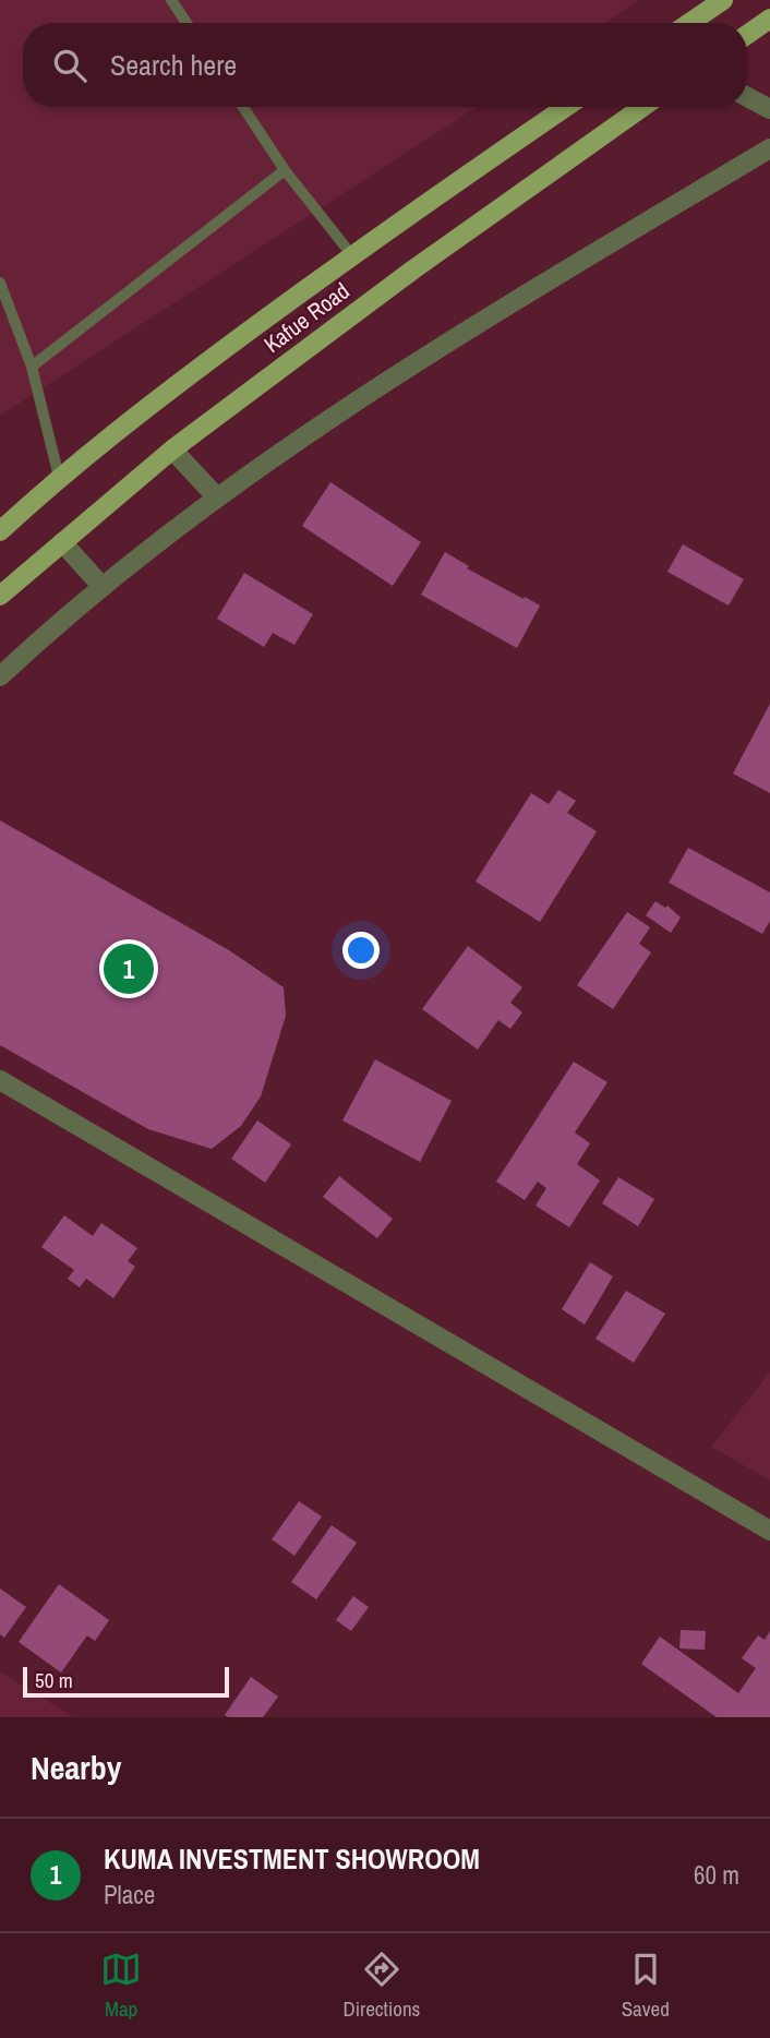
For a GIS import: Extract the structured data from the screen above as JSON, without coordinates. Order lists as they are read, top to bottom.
{
  "streets": {
    "main road": ["Kafue Road"]
  },
  "scale_bar": "50 m",
  "page": {
    "search": "Search here",
    "pins": "1",
    "scale": "50 m",
    "heading": "Nearby",
    "list": [
      {
        "mark": "1",
        "name": "KUMA INVESTMENT SHOWROOM",
        "note": "Place",
        "value": "60 m"
      }
    ],
    "nav": ["Map", "Directions", "Saved"]
  }
}
